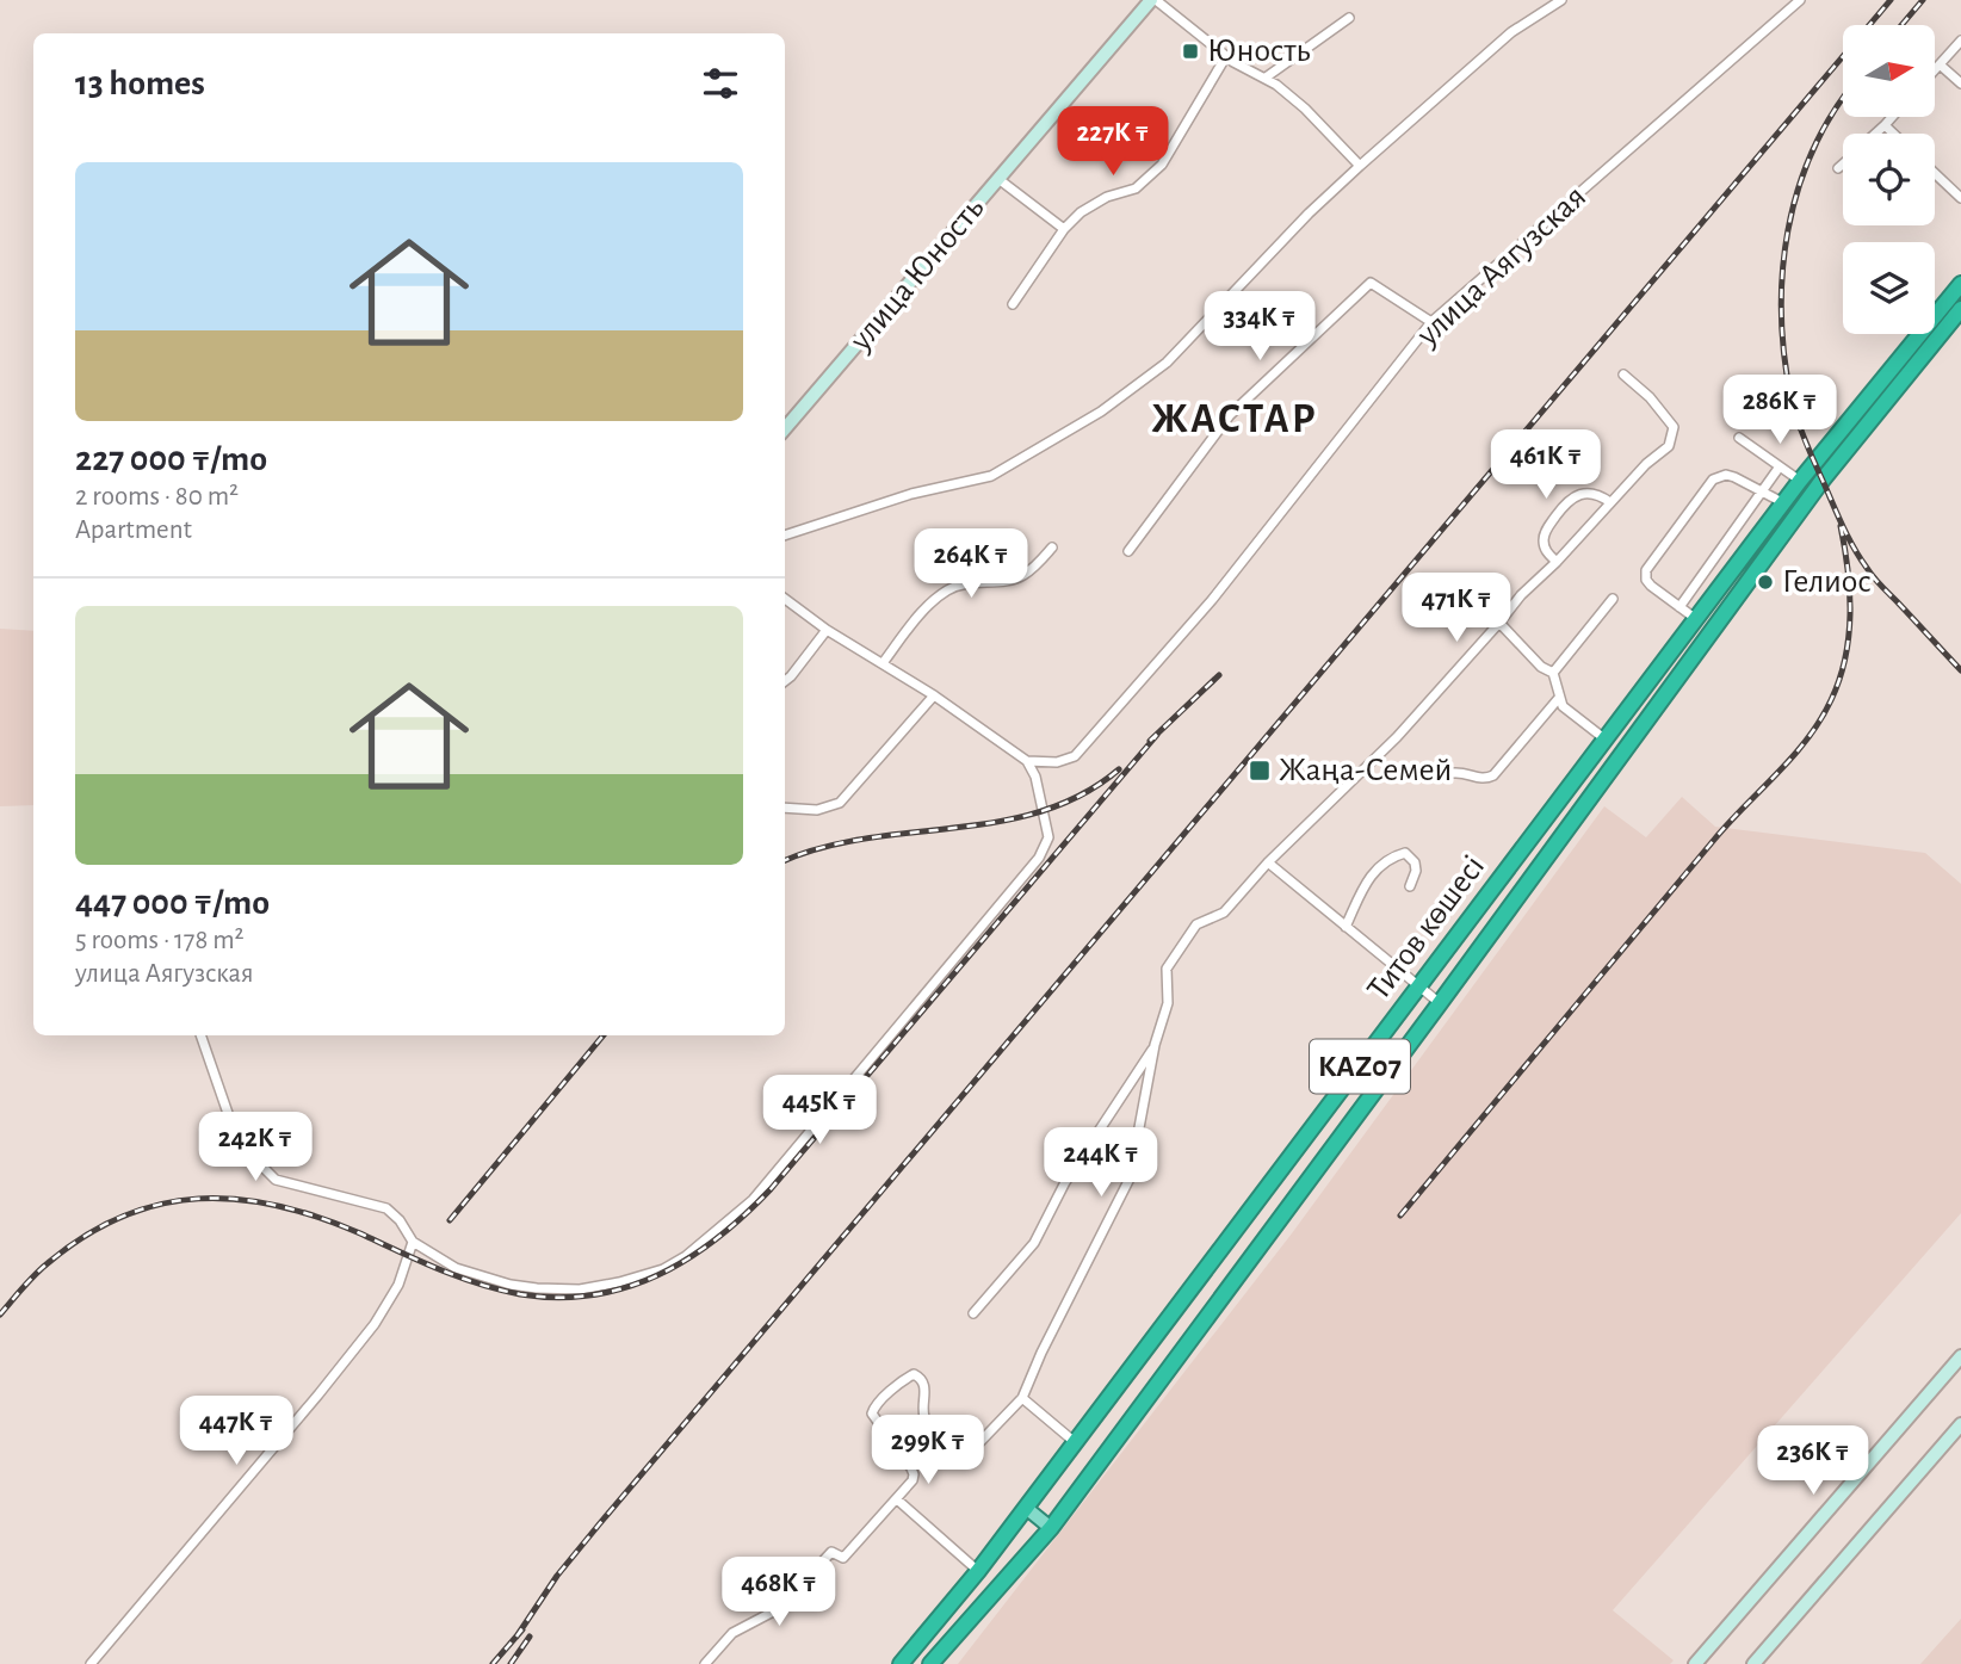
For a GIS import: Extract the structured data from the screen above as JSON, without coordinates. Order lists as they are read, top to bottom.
{
  "streets": {
    "highway": ["Титов көшесі", "KAZ07"],
    "main road": ["улица Юность"],
    "street": ["улица Аягузская"]
  },
  "districts": ["ЖАСТАР"],
  "places": {
    "transit": ["Юность", "Жаңа-Семей"],
    "other": ["Гелиос"]
  },
  "north": "right",
  "page": {
    "heading": "13 homes",
    "price": [
      "227K ₸",
      "334K ₸",
      "286K ₸",
      "461K ₸",
      "264K ₸",
      "471K ₸",
      "445K ₸",
      "242K ₸",
      "244K ₸",
      "447K ₸",
      "299K ₸",
      "236K ₸",
      "468K ₸"
    ],
    "list": [
      {
        "name": "227 000 ₸/mo",
        "note": "2 rooms · 80 m² · Apartment"
      },
      {
        "name": "447 000 ₸/mo",
        "note": "5 rooms · 178 m² · улица Аягузская"
      }
    ]
  }
}
